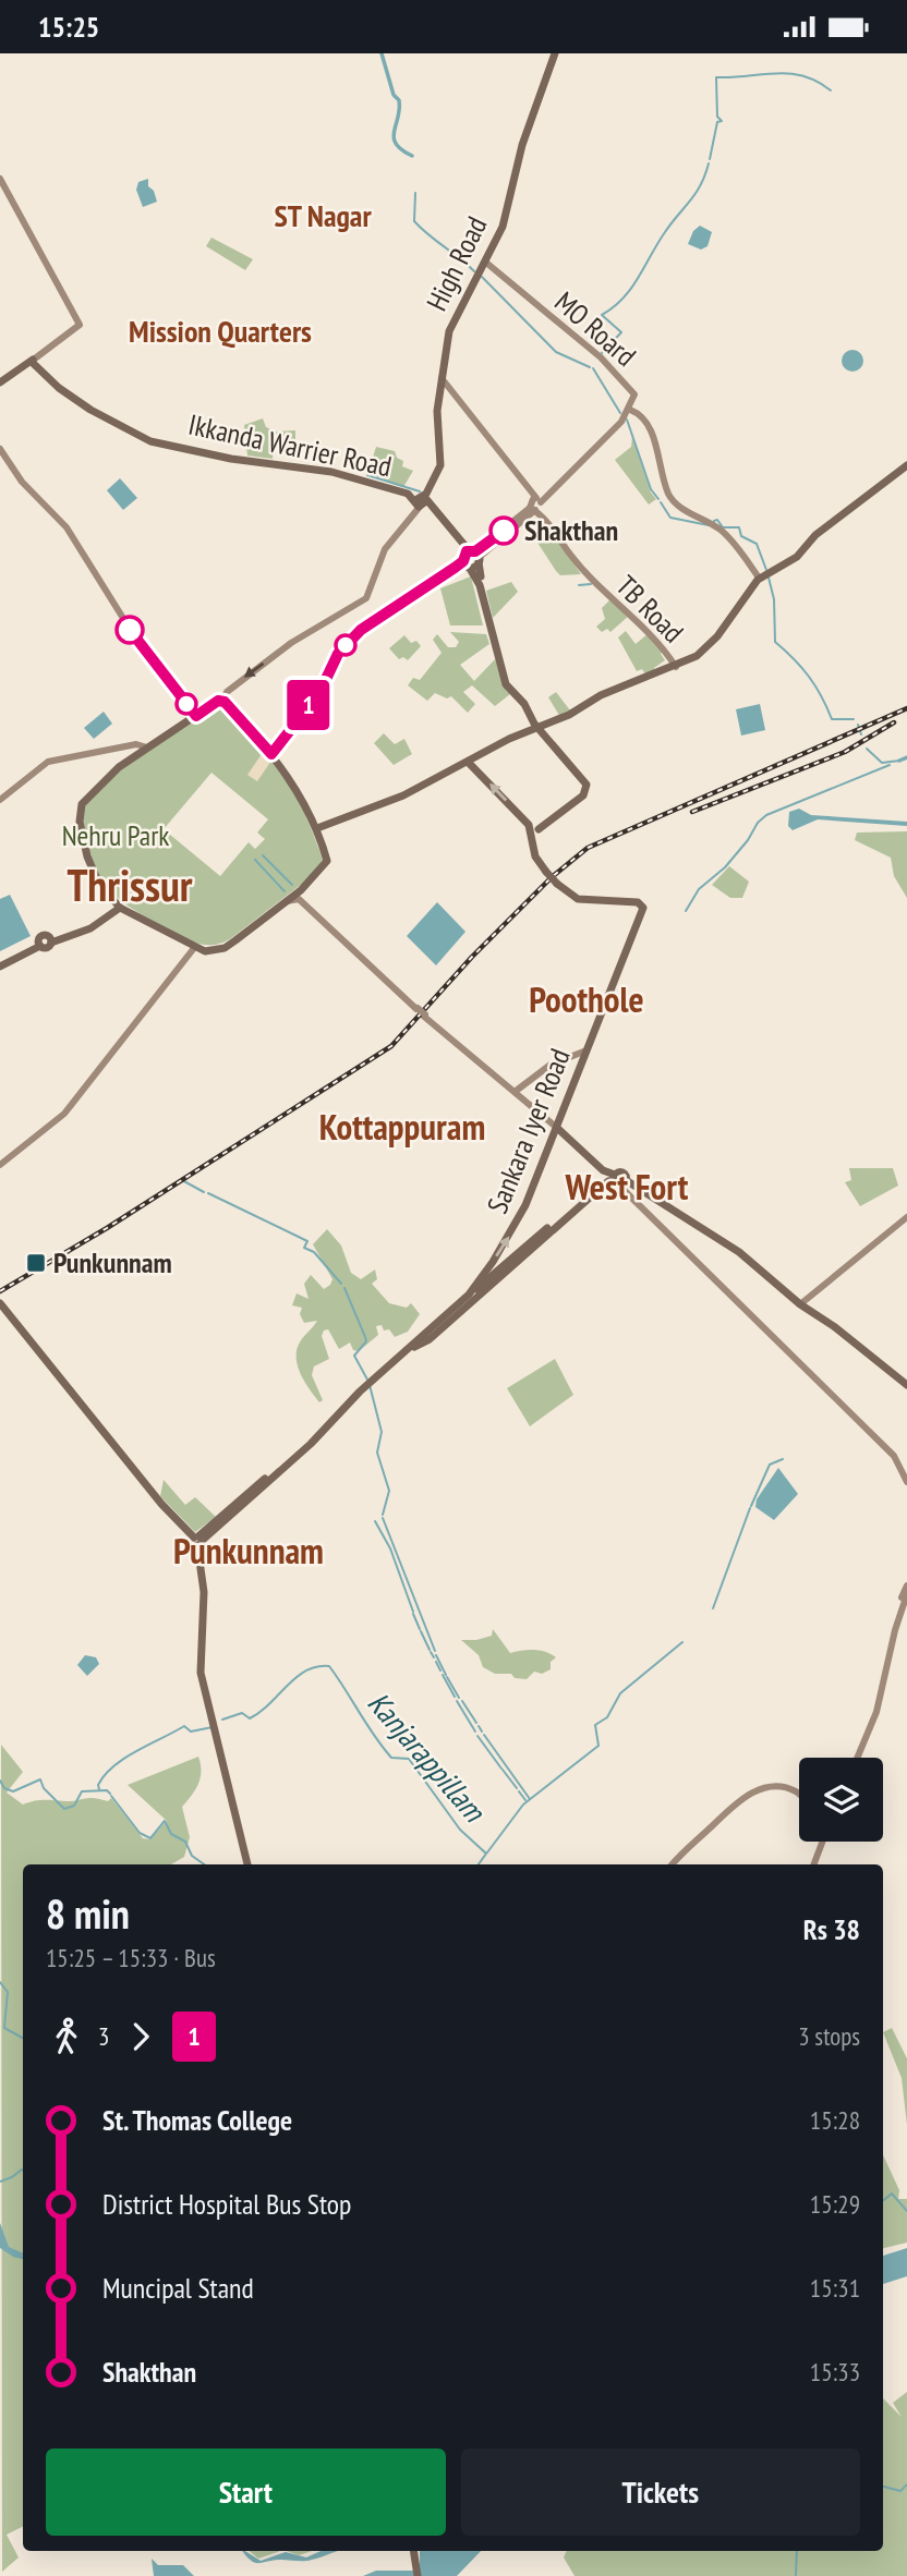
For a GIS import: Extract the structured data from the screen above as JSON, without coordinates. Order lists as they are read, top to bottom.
{
  "streets": {
    "main road": [
      "High Road",
      "MO Roard",
      "Ikkanda Warrier Road",
      "TB Road",
      "Sankara Iyer Road"
    ]
  },
  "crossings": [
    ["High Road", "MO Roard"],
    ["High Road", "Ikkanda Warrier Road"],
    ["MO Roard", "TB Road"]
  ],
  "districts": [
    "ST Nagar",
    "Mission Quarters",
    "Thrissur",
    "Poothole",
    "Kottappuram",
    "West Fort",
    "Punkunnam"
  ],
  "water": ["Kanjarappillam"],
  "parks": ["Nehru Park"],
  "places": {
    "other": ["Shakthan"],
    "transit": ["Punkunnam"]
  },
  "lines": ["bus line 1"],
  "page": {
    "status": "15:25",
    "on_map": "1",
    "heading": ["8 min", "15:25 – 15:33 · Bus", "Rs 38"],
    "legs": ["3", "1", "3 stops"],
    "list": [
      {
        "name": "St. Thomas College",
        "value": "15:28"
      },
      {
        "name": "District Hospital Bus Stop",
        "value": "15:29"
      },
      {
        "name": "Muncipal Stand",
        "value": "15:31"
      },
      {
        "name": "Shakthan",
        "value": "15:33"
      }
    ],
    "buttons": ["Start", "Tickets"]
  }
}
